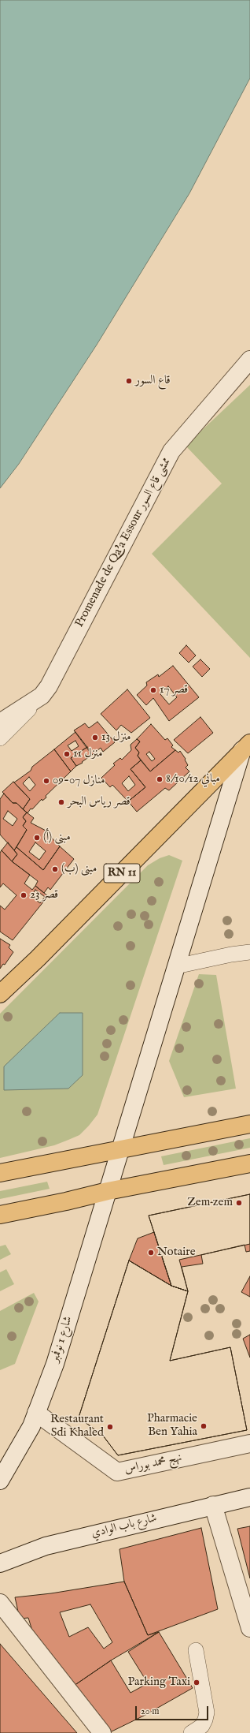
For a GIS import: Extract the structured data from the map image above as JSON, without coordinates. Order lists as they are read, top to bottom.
{
  "streets": {
    "main road": ["RN 11"],
    "street": [
      "Promenade de Qa'a Essour ممشى قاع السور",
      "شارع 1 نوفمبر",
      "نهج محمد بوراس",
      "شارع باب الوادي"
    ]
  },
  "crossings": [
    ["RN 11", "شارع 1 نوفمبر"],
    ["شارع 1 نوفمبر", "نهج محمد بوراس"]
  ],
  "places": [
    "قاع السور",
    "قصر 17",
    "منزل 13",
    "منزل 11",
    "مباني 8/10/12",
    "منازل 07-09",
    "قصر رياس البحر",
    "مبنى (أ)",
    "مبنى (ب)",
    "قصر 23",
    "Zem zem",
    "Notaire",
    "Pharmacie Ben Yahia",
    "Restaurant Sdi Khaled",
    "Parking Taxi"
  ],
  "scale_bar": "20 m"
}
